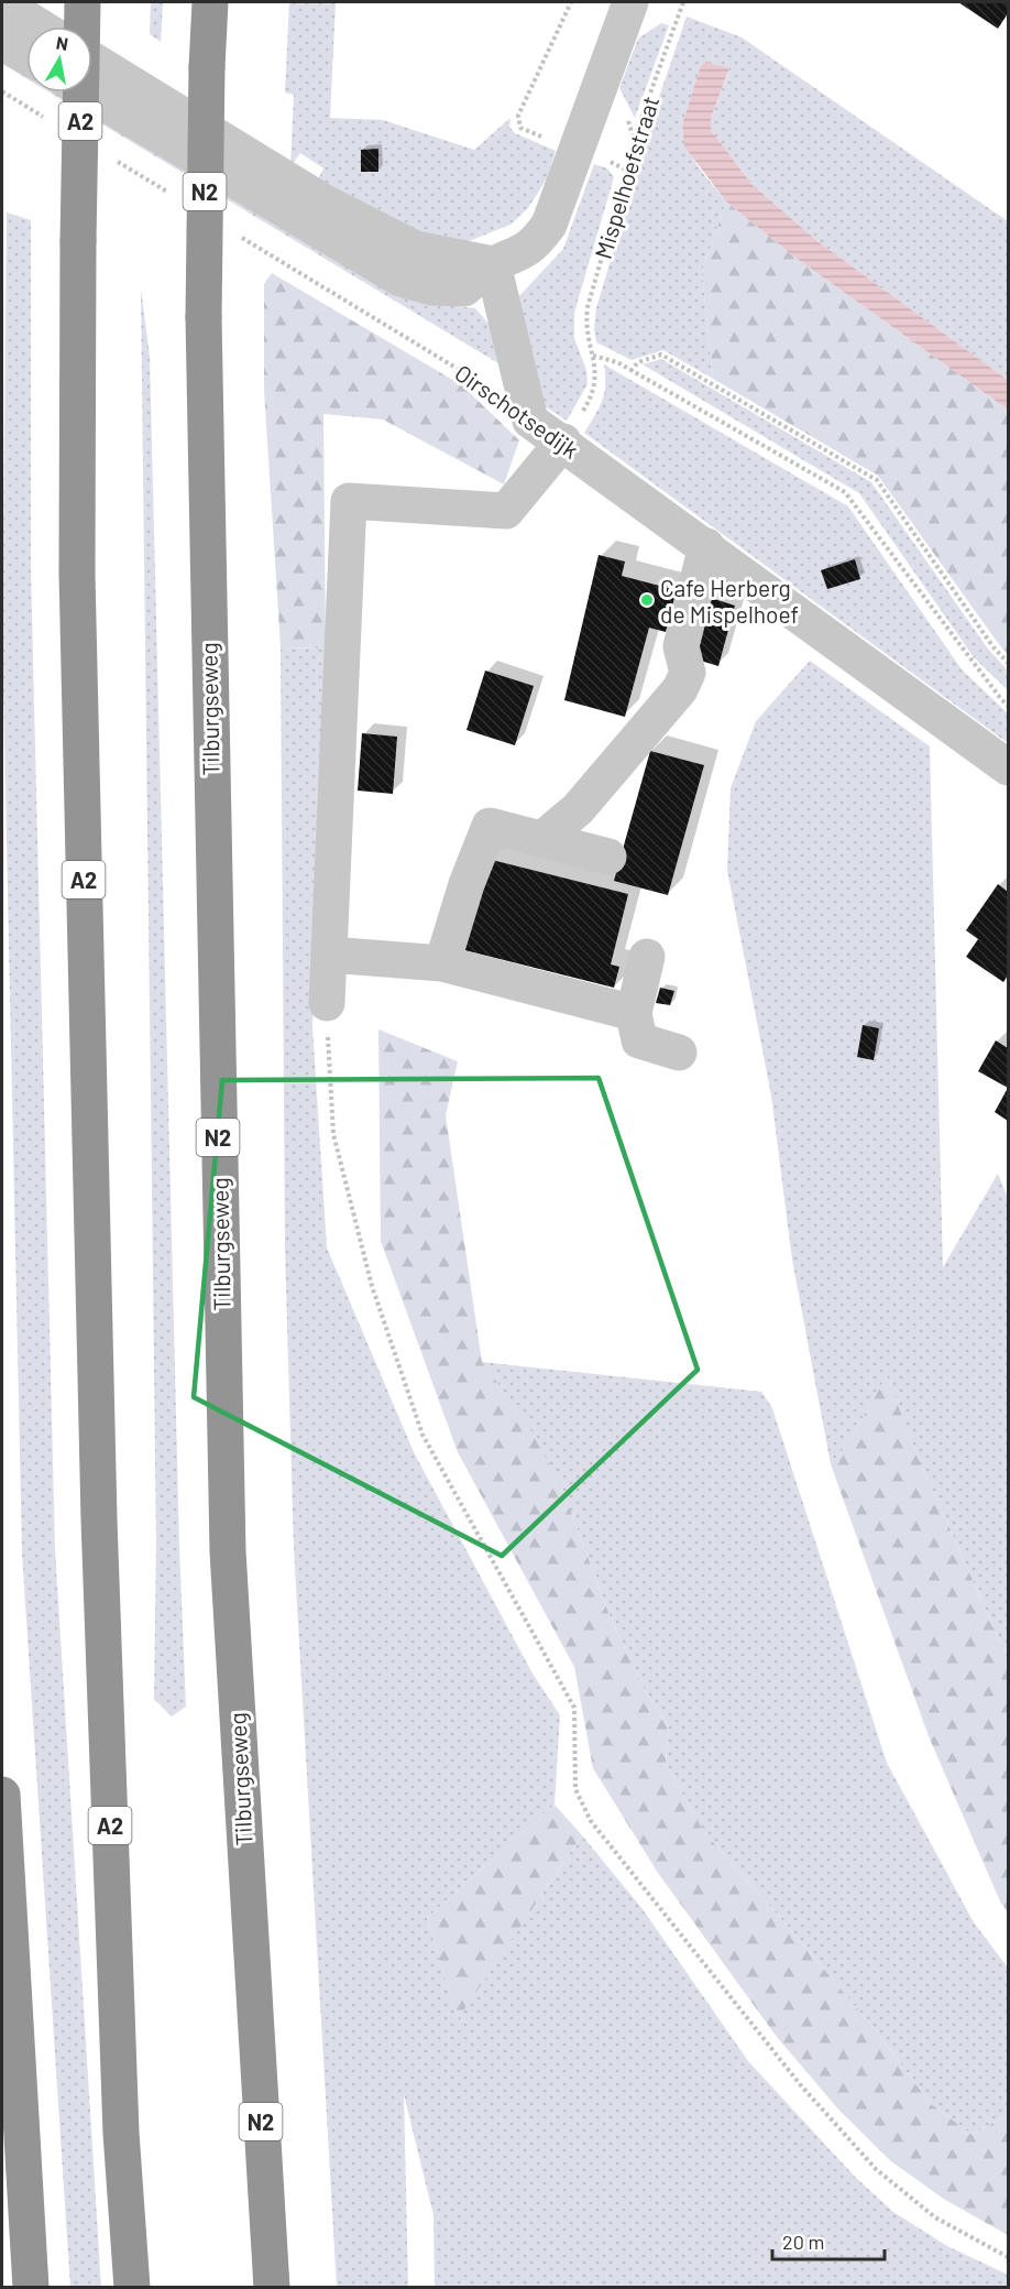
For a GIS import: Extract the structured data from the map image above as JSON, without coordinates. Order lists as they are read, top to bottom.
{
  "streets": {
    "highway": ["A2", "N2", "Tilburgseweg"],
    "street": ["Oirschotsedijk"],
    "path": ["Mispelhoefstraat"]
  },
  "crossings": [
    ["Mispelhoefstraat", "Oirschotsedijk"]
  ],
  "places": ["Cafe Herberg de Mispelhoef"],
  "scale_bar": "20 m",
  "north": "top"
}
